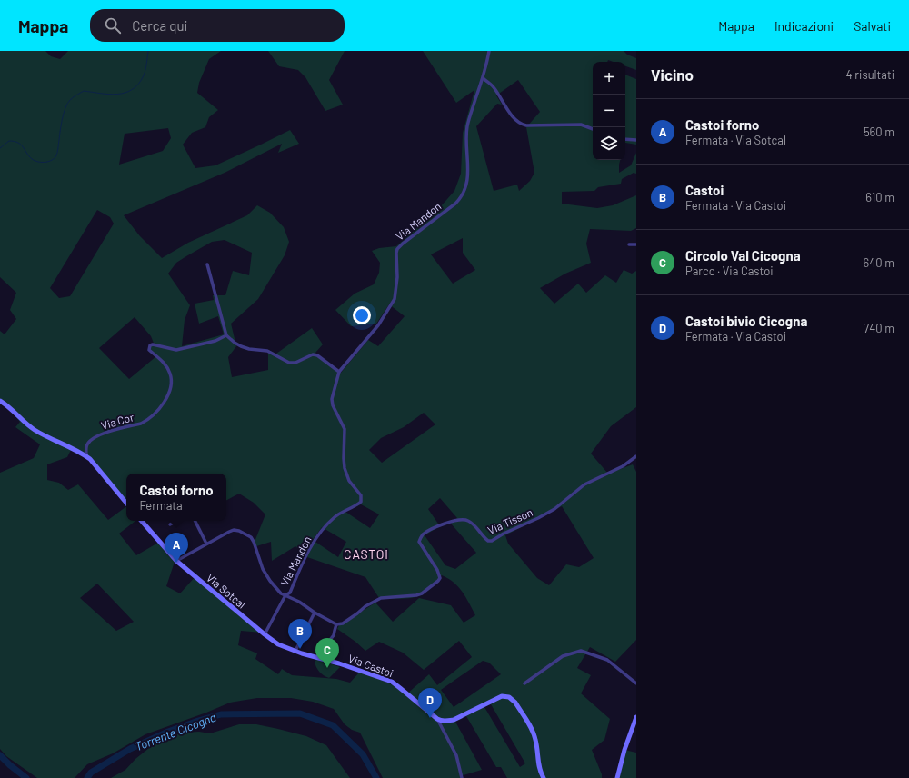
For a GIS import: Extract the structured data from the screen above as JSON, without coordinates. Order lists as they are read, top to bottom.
{
  "streets": {
    "street": [
      "Via Mandon",
      "Via Cor",
      "Via Tisson",
      "Via Sotcal",
      "Via Castoi"
    ]
  },
  "crossings": [
    ["Via Sotcal", "Via Castoi"]
  ],
  "districts": ["CASTOI"],
  "water": ["Torrente Cicogna"],
  "page": {
    "header": "Mappa",
    "search": "Cerca qui",
    "nav": ["Mappa", "Indicazioni", "Salvati"],
    "heading": ["Vicino", "4 risultati"],
    "map_buttons": ["+", "−"],
    "list": [
      {
        "mark": "A",
        "name": "Castoi forno",
        "note": "Fermata · Via Sotcal",
        "value": "560 m"
      },
      {
        "mark": "B",
        "name": "Castoi",
        "note": "Fermata · Via Castoi",
        "value": "610 m"
      },
      {
        "mark": "C",
        "name": "Circolo Val Cicogna",
        "note": "Parco · Via Castoi",
        "value": "640 m"
      },
      {
        "mark": "D",
        "name": "Castoi bivio Cicogna",
        "note": "Fermata · Via Castoi",
        "value": "740 m"
      }
    ],
    "popup": ["Castoi forno", "Fermata"],
    "pins": [
      "A",
      "B",
      "C",
      "D"
    ]
  }
}
